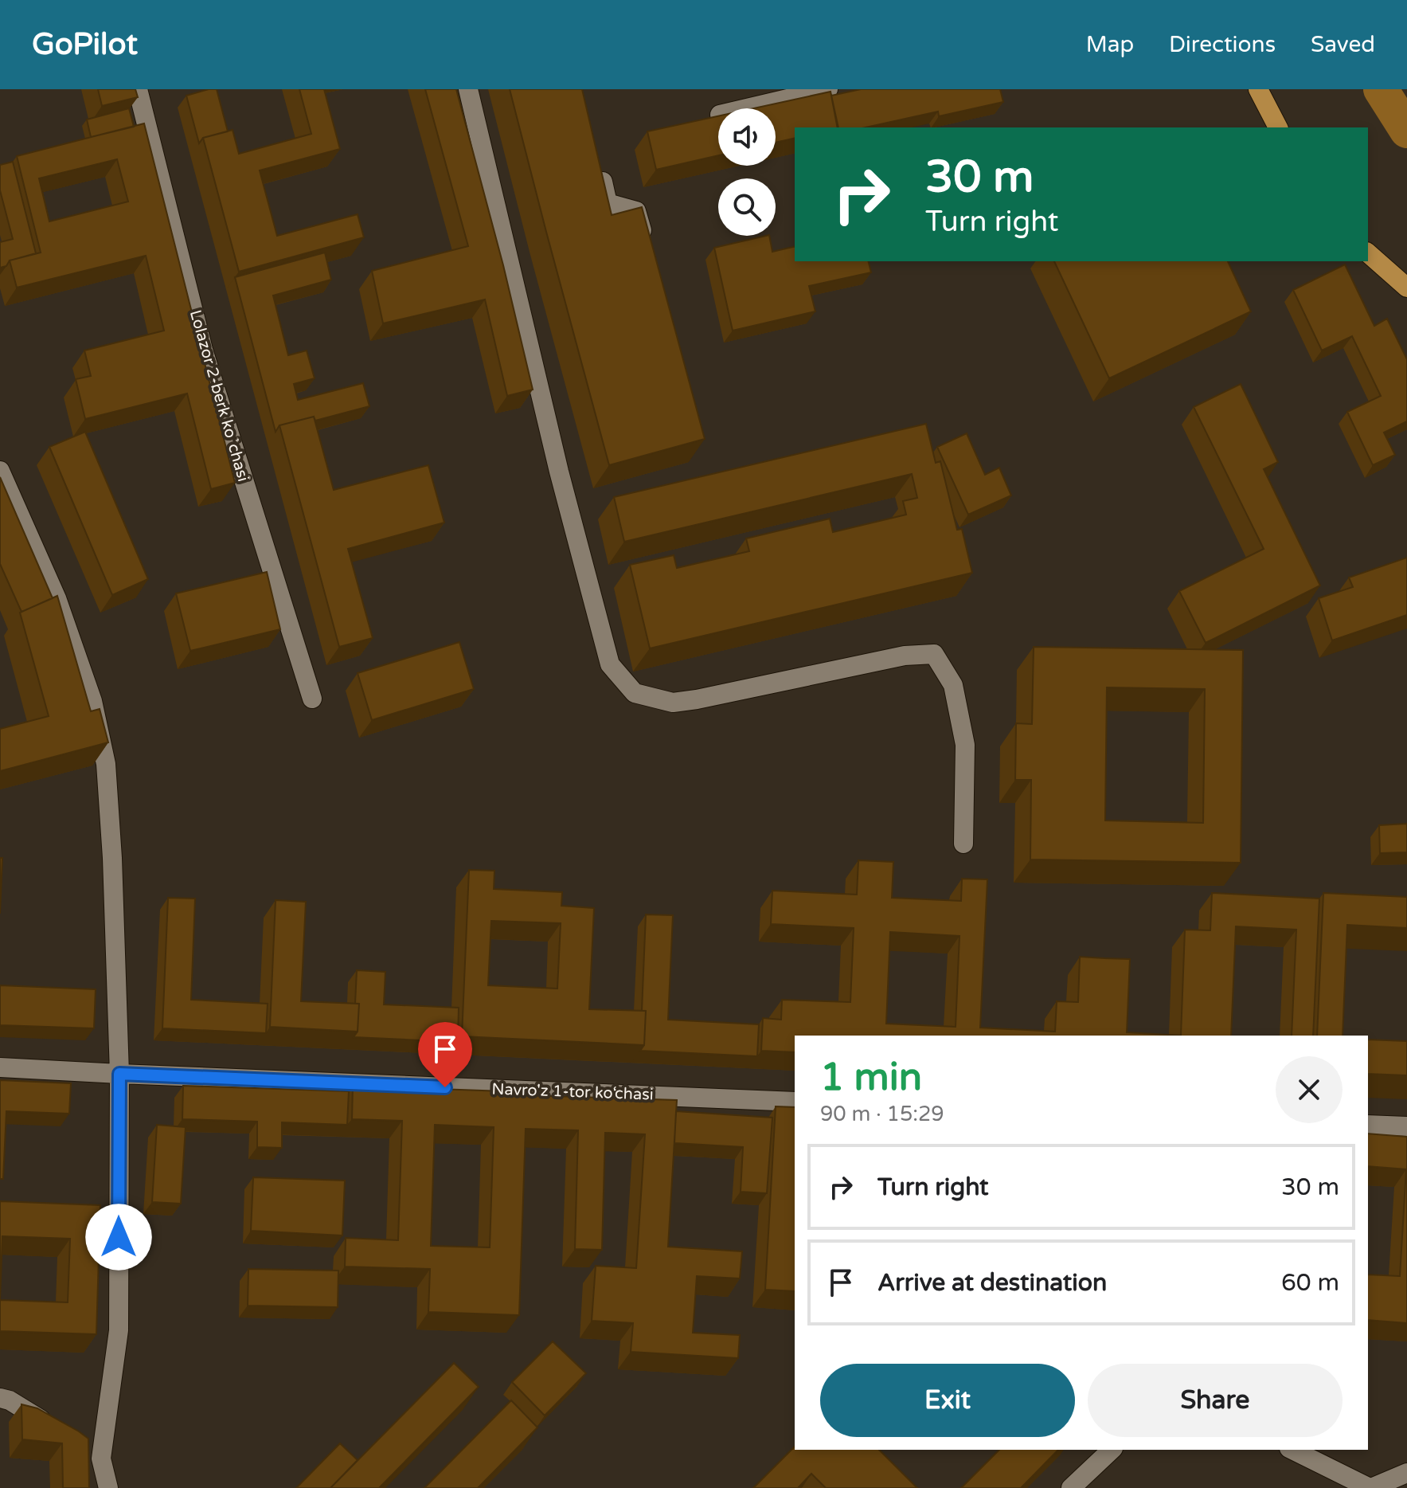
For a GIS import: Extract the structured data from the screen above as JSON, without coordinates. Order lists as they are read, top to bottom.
{
  "streets": {
    "street": ["Lolazor 2-berk koʼchasi"]
  },
  "page": {
    "header": "GoPilot",
    "nav": ["Map", "Directions", "Saved"],
    "turn": ["30 m", "Turn right"],
    "heading": ["1 min", "90 m · 15:29"],
    "list": [
      {
        "name": "Turn right",
        "value": "30 m"
      },
      {
        "name": "Arrive at destination",
        "value": "60 m"
      }
    ],
    "buttons": ["Exit", "Share"]
  }
}
